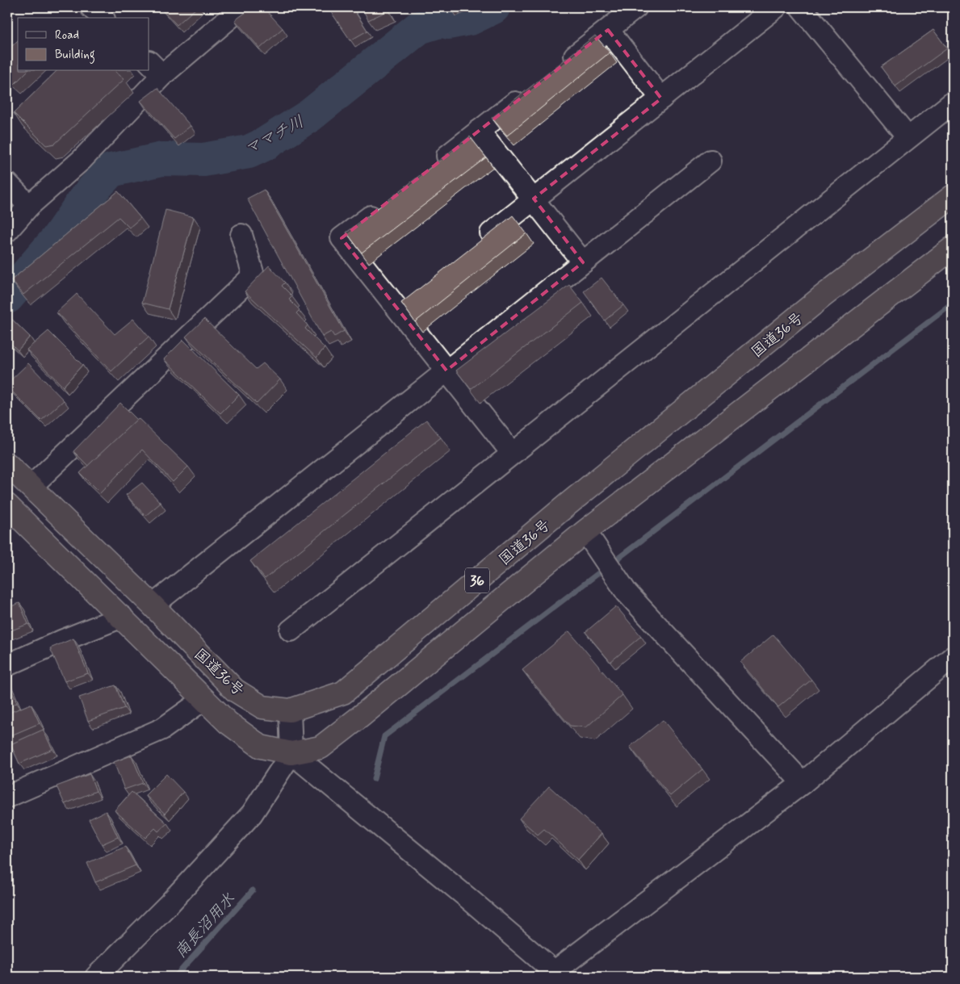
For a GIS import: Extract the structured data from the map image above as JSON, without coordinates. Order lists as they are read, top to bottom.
{
  "streets": {
    "highway": ["国道36号", "36"]
  },
  "water": ["ママチ川", "南長沼用水"],
  "legend": ["Road", "Building"]
}
